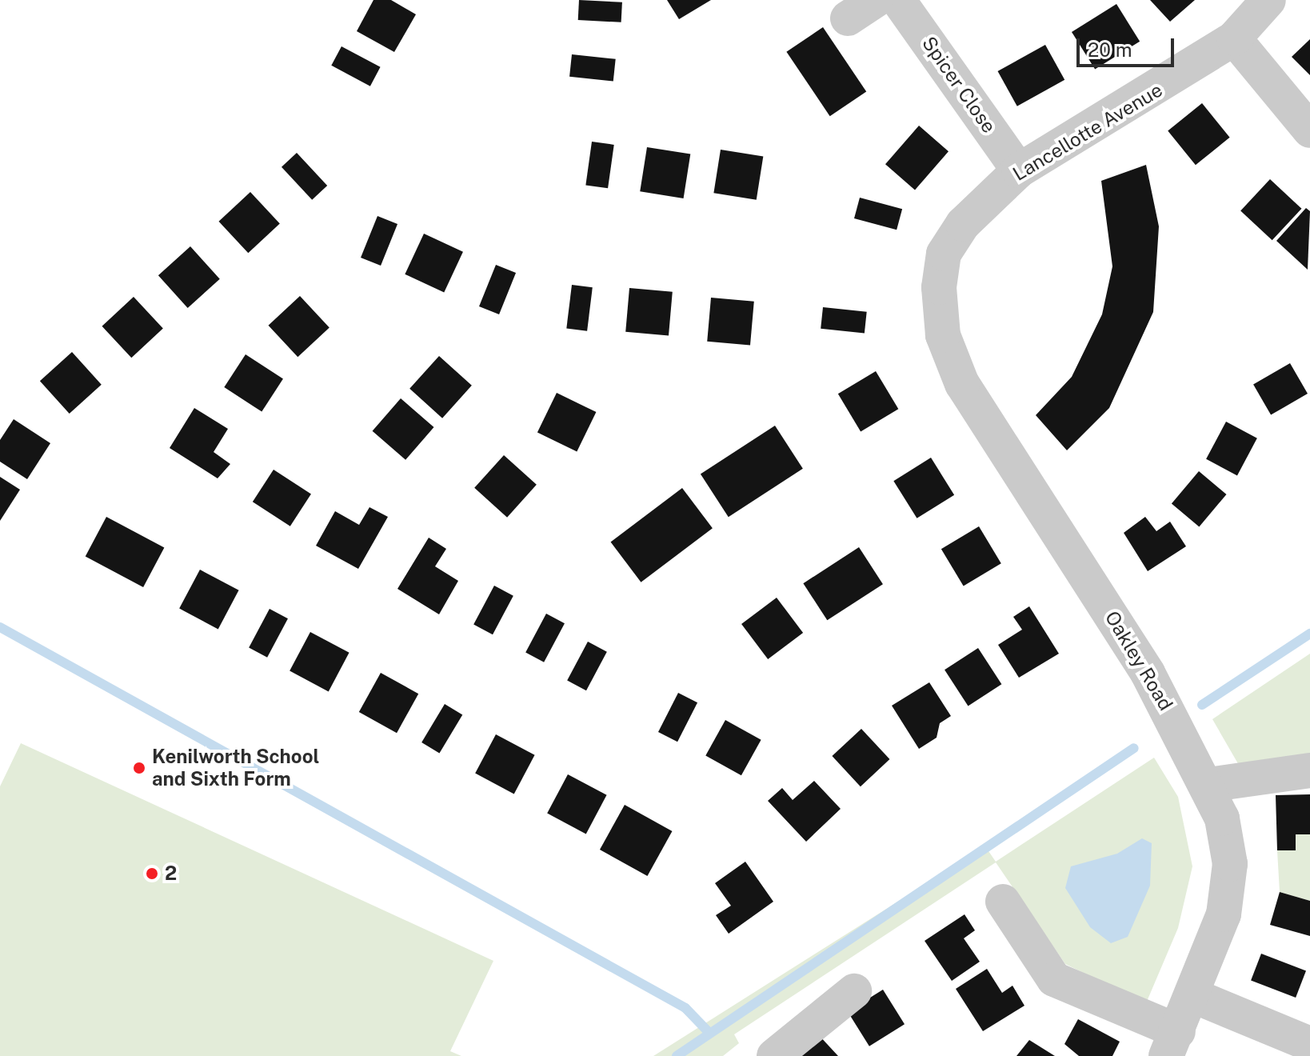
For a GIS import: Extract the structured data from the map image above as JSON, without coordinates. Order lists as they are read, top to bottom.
{
  "streets": {
    "street": ["Spicer Close", "Lancellotte Avenue", "Oakley Road"]
  },
  "crossings": [
    ["Spicer Close", "Lancellotte Avenue"],
    ["Lancellotte Avenue", "Oakley Road"]
  ],
  "places": ["Kenilworth School and Sixth Form", "2"],
  "scale_bar": "20 m"
}
